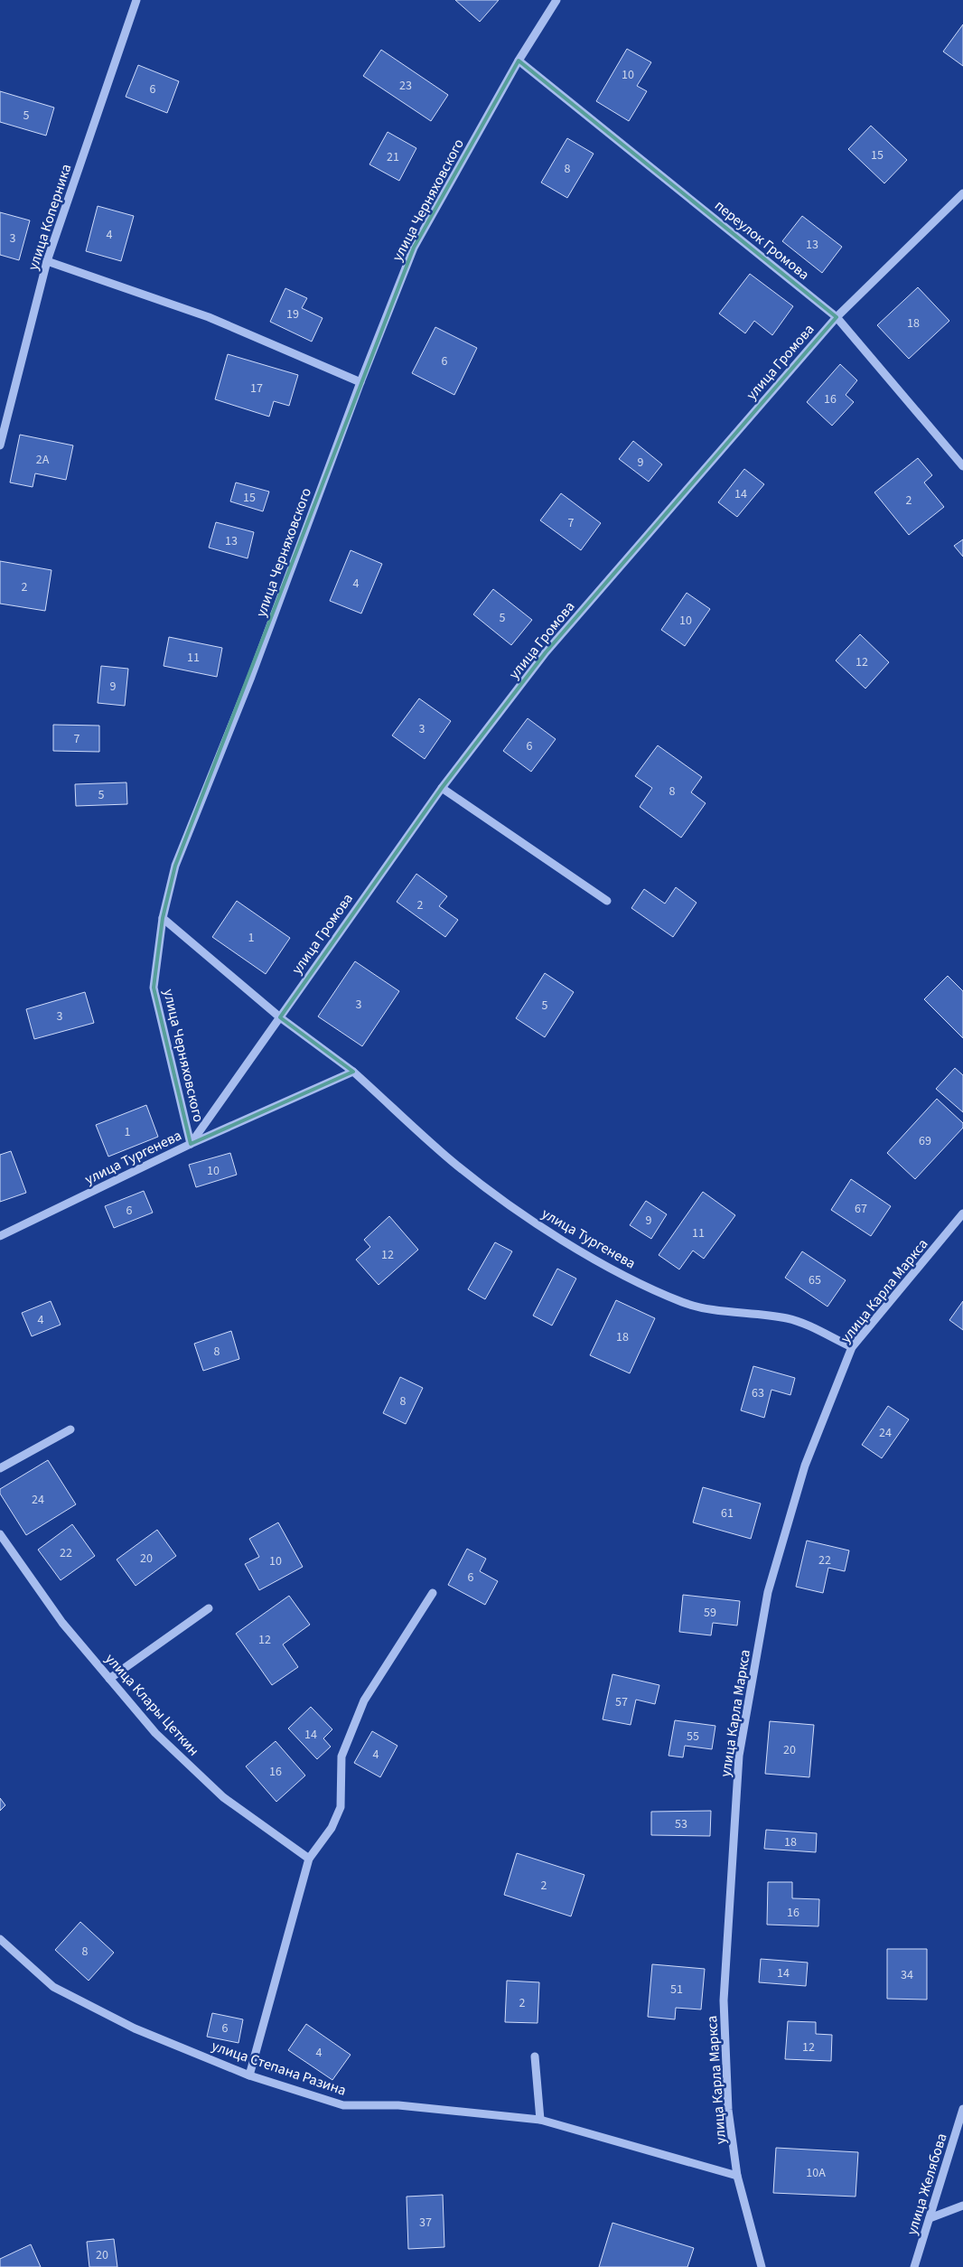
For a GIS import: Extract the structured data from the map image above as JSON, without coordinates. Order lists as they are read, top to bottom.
{
  "streets": {
    "street": [
      "улица Черняховского",
      "улица Коперника",
      "переулок Громова",
      "улица Громова",
      "улица Тургенева",
      "улица Карла Маркса",
      "улица Клары Цеткин",
      "улица Степана Разина",
      "улица Желябова"
    ]
  },
  "crossings": [
    ["улица Черняховского", "переулок Громова"],
    ["улица Черняховского", "улица Громова"],
    ["улица Черняховского", "улица Тургенева"],
    ["переулок Громова", "улица Громова"],
    ["улица Громова", "улица Тургенева"],
    ["улица Тургенева", "улица Карла Маркса"],
    ["улица Карла Маркса", "улица Степана Разина"]
  ],
  "house_numbers": [
    "10",
    "23",
    "6",
    "5",
    "15",
    "21",
    "8",
    "4",
    "3",
    "13",
    "19",
    "18",
    "6",
    "17",
    "16",
    "2А",
    "9",
    "14",
    "15",
    "2",
    "7",
    "13",
    "4",
    "2",
    "5",
    "10",
    "11",
    "12",
    "9",
    "3",
    "7",
    "6",
    "8",
    "5",
    "2",
    "1",
    "3",
    "5",
    "3",
    "1",
    "69",
    "10",
    "67",
    "6",
    "9",
    "11",
    "12",
    "65",
    "4",
    "18",
    "8",
    "63",
    "8",
    "24",
    "24",
    "61",
    "22",
    "20",
    "22",
    "10",
    "6",
    "59",
    "12",
    "57",
    "14",
    "55",
    "20",
    "4",
    "16",
    "53",
    "18",
    "2",
    "16",
    "8",
    "14",
    "34",
    "51",
    "2",
    "6",
    "12",
    "4",
    "10А",
    "37",
    "20"
  ]
}
